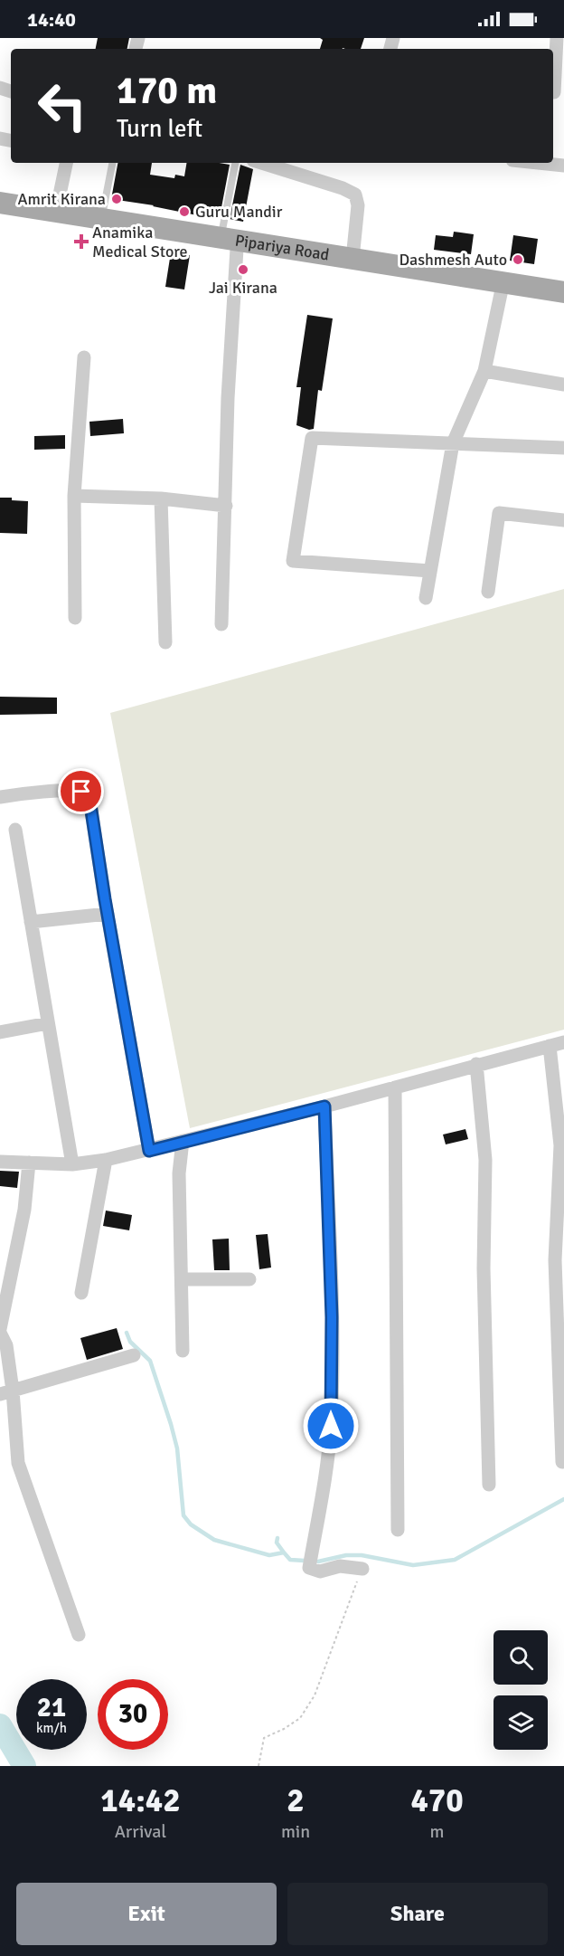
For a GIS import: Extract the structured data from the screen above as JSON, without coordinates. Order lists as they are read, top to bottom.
{
  "streets": {
    "main road": ["Pipariya Road"]
  },
  "places": {
    "other": [
      "Amrit Kirana",
      "Guru Mandir",
      "Dashmesh Auto",
      "Jai Kirana"
    ],
    "health": ["Anamika Medical Store"]
  },
  "page": {
    "status": "14:40",
    "turn": ["170 m", "Turn left"],
    "speed": "21 km/h",
    "limit": "30",
    "eta": [
      "14:42",
      "Arrival",
      "2",
      "min",
      "470",
      "m"
    ],
    "buttons": ["Exit", "Share"]
  }
}
